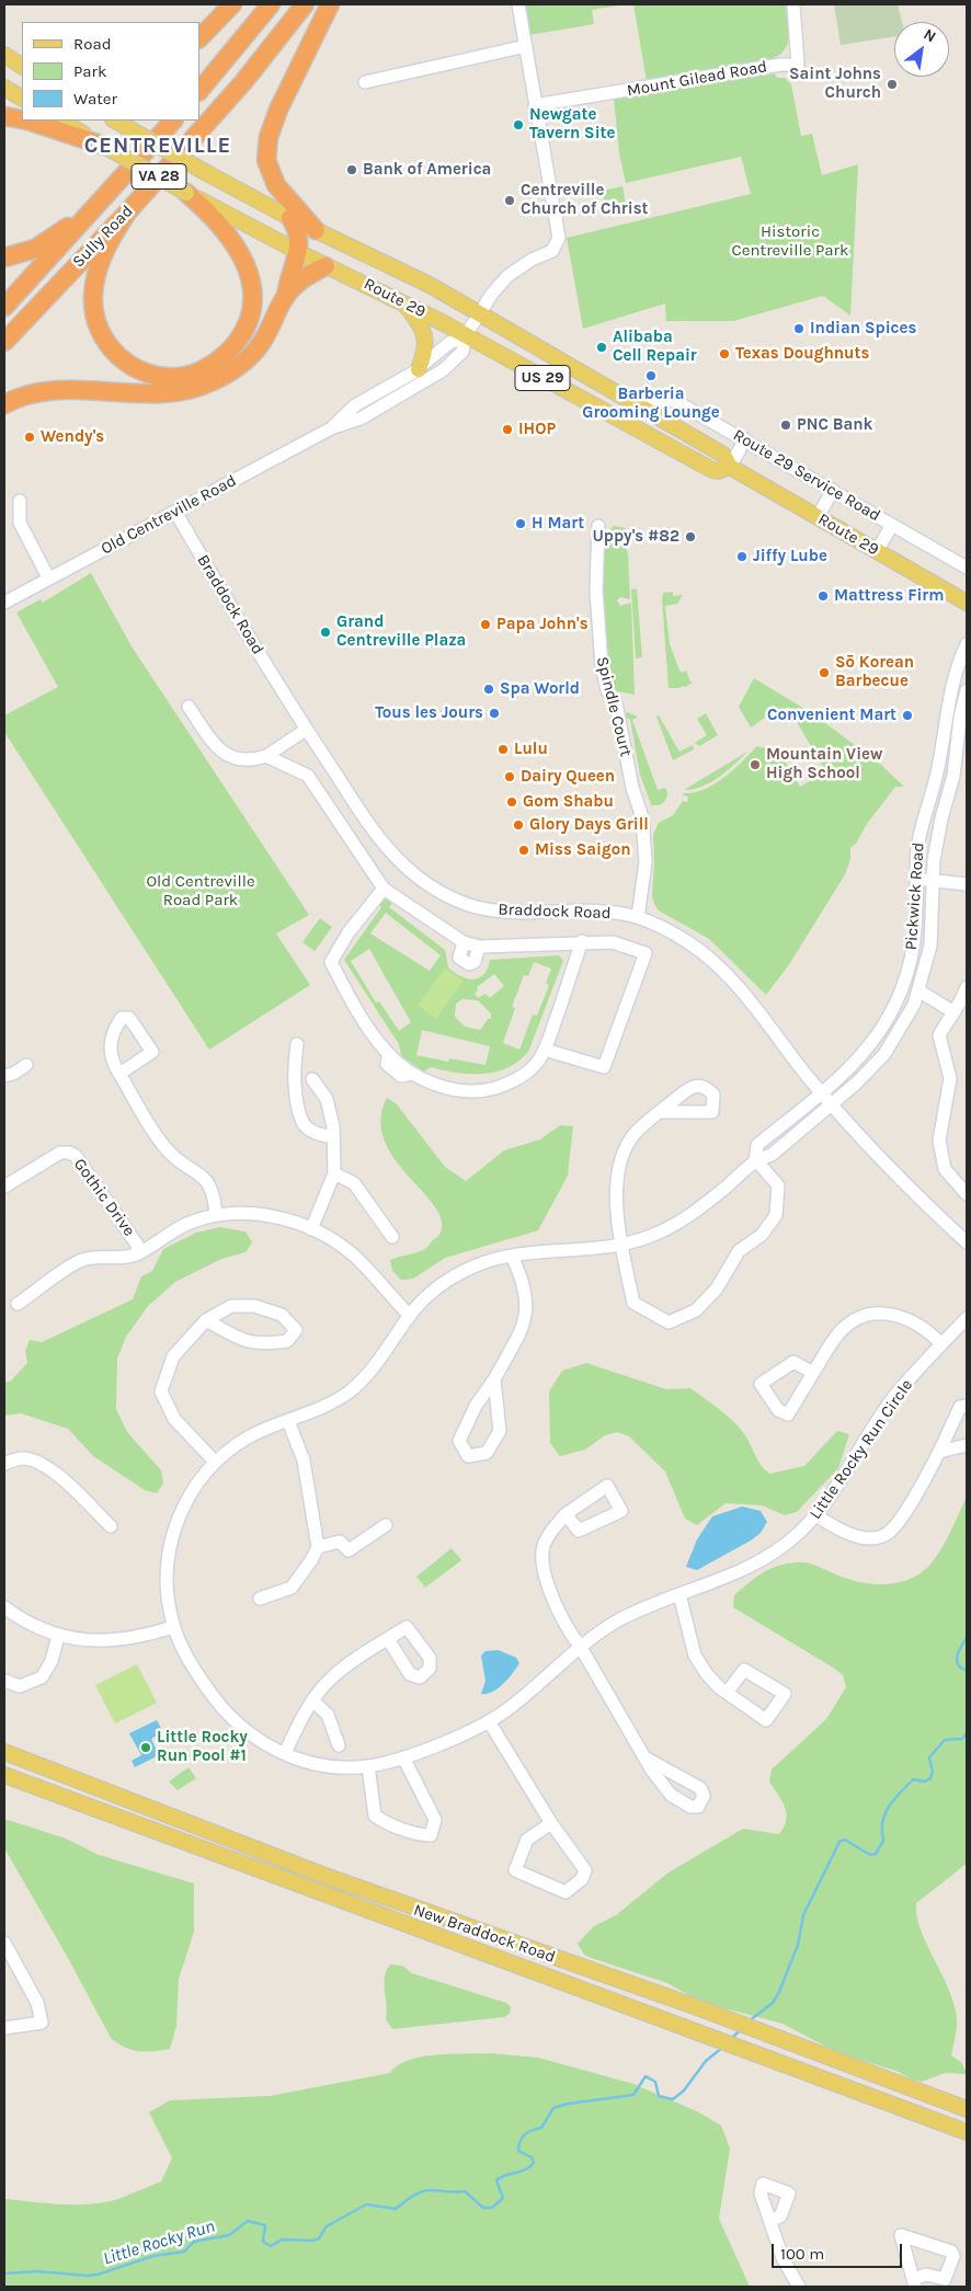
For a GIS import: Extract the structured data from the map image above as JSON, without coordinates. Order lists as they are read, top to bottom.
{
  "streets": {
    "highway": ["VA 28", "Sully Road"],
    "main road": ["Route 29", "US 29", "New Braddock Road"],
    "street": [
      "Mount Gilead Road",
      "Route 29 Service Road",
      "Old Centreville Road",
      "Braddock Road",
      "Spindle Court",
      "Pickwick Road",
      "Gothic Drive",
      "Little Rocky Run Circle"
    ]
  },
  "crossings": [
    ["Route 29", "Route 29 Service Road"],
    ["Route 29", "Old Centreville Road"],
    ["Old Centreville Road", "Braddock Road"],
    ["Braddock Road", "Spindle Court"],
    ["Braddock Road", "Pickwick Road"],
    ["Braddock Road", "Little Rocky Run Circle"],
    ["Pickwick Road", "Little Rocky Run Circle"]
  ],
  "districts": ["CENTREVILLE"],
  "water": ["Little Rocky Run"],
  "parks": ["Historic Centreville Park", "Old Centreville Road Park"],
  "places": [
    "Saint Johns Church",
    "Newgate Tavern Site",
    "Bank of America",
    "Centreville Church of Christ",
    "Indian Spices",
    "Alibaba Cell Repair",
    "Texas Doughnuts",
    "Barberia Grooming Lounge",
    "PNC Bank",
    "IHOP",
    "Wendy's",
    "H Mart",
    "Uppy's #82",
    "Jiffy Lube",
    "Mattress Firm",
    "Papa John's",
    "Grand Centreville Plaza",
    "Sō Korean Barbecue",
    "Spa World",
    "Tous les Jours",
    "Convenient Mart",
    "Lulu",
    "Mountain View High School",
    "Dairy Queen",
    "Gom Shabu",
    "Glory Days Grill",
    "Miss Saigon",
    "Little Rocky Run Pool #1"
  ],
  "legend": ["Road", "Park", "Water"],
  "scale_bar": "100 m",
  "north": "top right"
}
